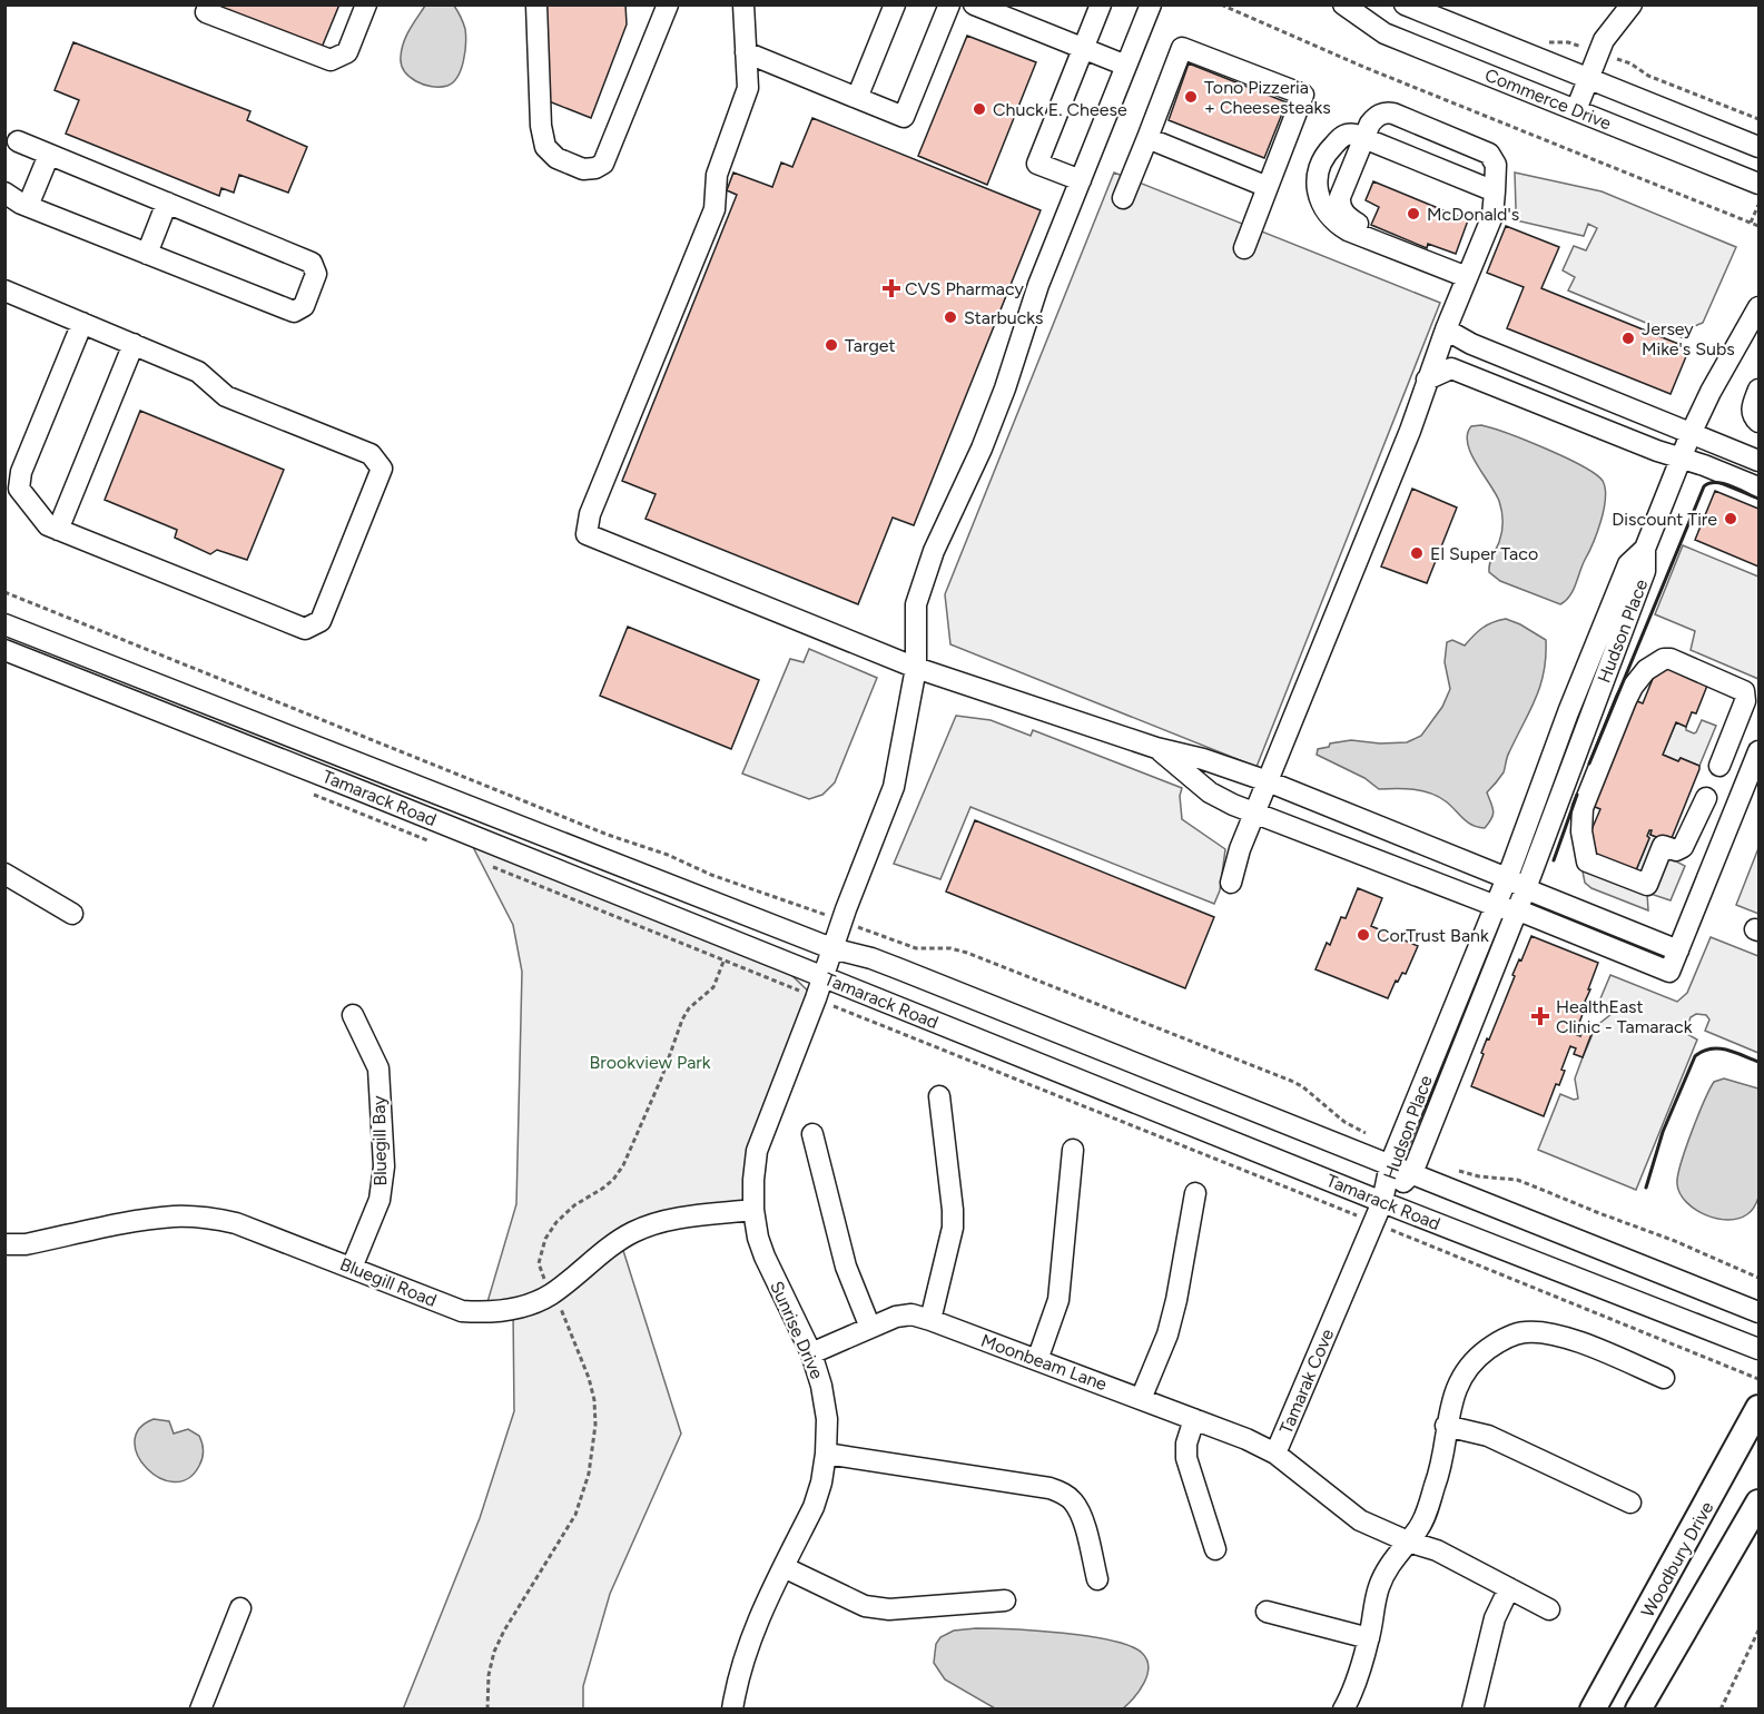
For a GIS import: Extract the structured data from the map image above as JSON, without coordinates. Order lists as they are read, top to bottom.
{
  "streets": {
    "main road": ["Woodbury Drive"],
    "street": [
      "Commerce Drive",
      "Hudson Place",
      "Tamarack Road",
      "Bluegill Bay",
      "Bluegill Road",
      "Sunrise Drive",
      "Moonbeam Lane",
      "Tamarak Cove"
    ]
  },
  "crossings": [
    ["Hudson Place", "Tamarack Road"],
    ["Hudson Place", "Tamarak Cove"],
    ["Tamarack Road", "Sunrise Drive"],
    ["Tamarack Road", "Tamarak Cove"],
    ["Bluegill Bay", "Bluegill Road"],
    ["Bluegill Road", "Sunrise Drive"],
    ["Sunrise Drive", "Moonbeam Lane"],
    ["Moonbeam Lane", "Tamarak Cove"]
  ],
  "parks": ["Brookview Park"],
  "places": {
    "other": [
      "Tono Pizzeria + Cheesesteaks",
      "Chuck E. Cheese",
      "McDonald's",
      "Starbucks",
      "Jersey Mike's Subs",
      "Target",
      "Discount Tire",
      "El Super Taco",
      "CorTrust Bank"
    ],
    "health": ["CVS Pharmacy", "HealthEast Clinic - Tamarack"]
  }
}
